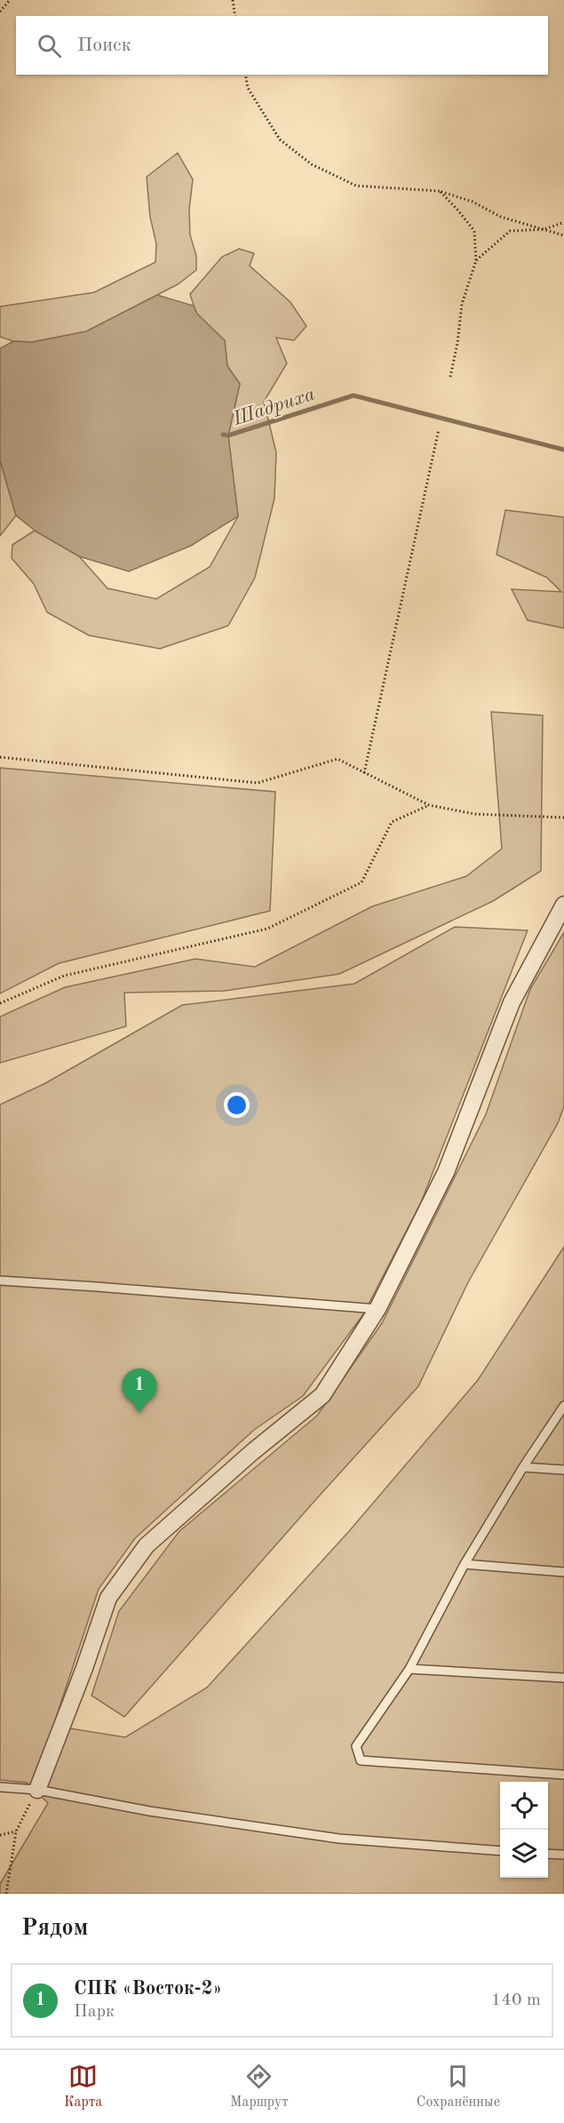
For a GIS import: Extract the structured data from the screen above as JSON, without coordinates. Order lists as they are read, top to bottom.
{
  "water": ["Шадриха"],
  "page": {
    "search": "Поиск",
    "pins": "1",
    "heading": "Рядом",
    "list": [
      {
        "mark": "1",
        "name": "СПК «Восток-2»",
        "note": "Парк",
        "value": "140 m"
      }
    ],
    "nav": ["Карта", "Маршрут", "Сохранённые"]
  }
}
